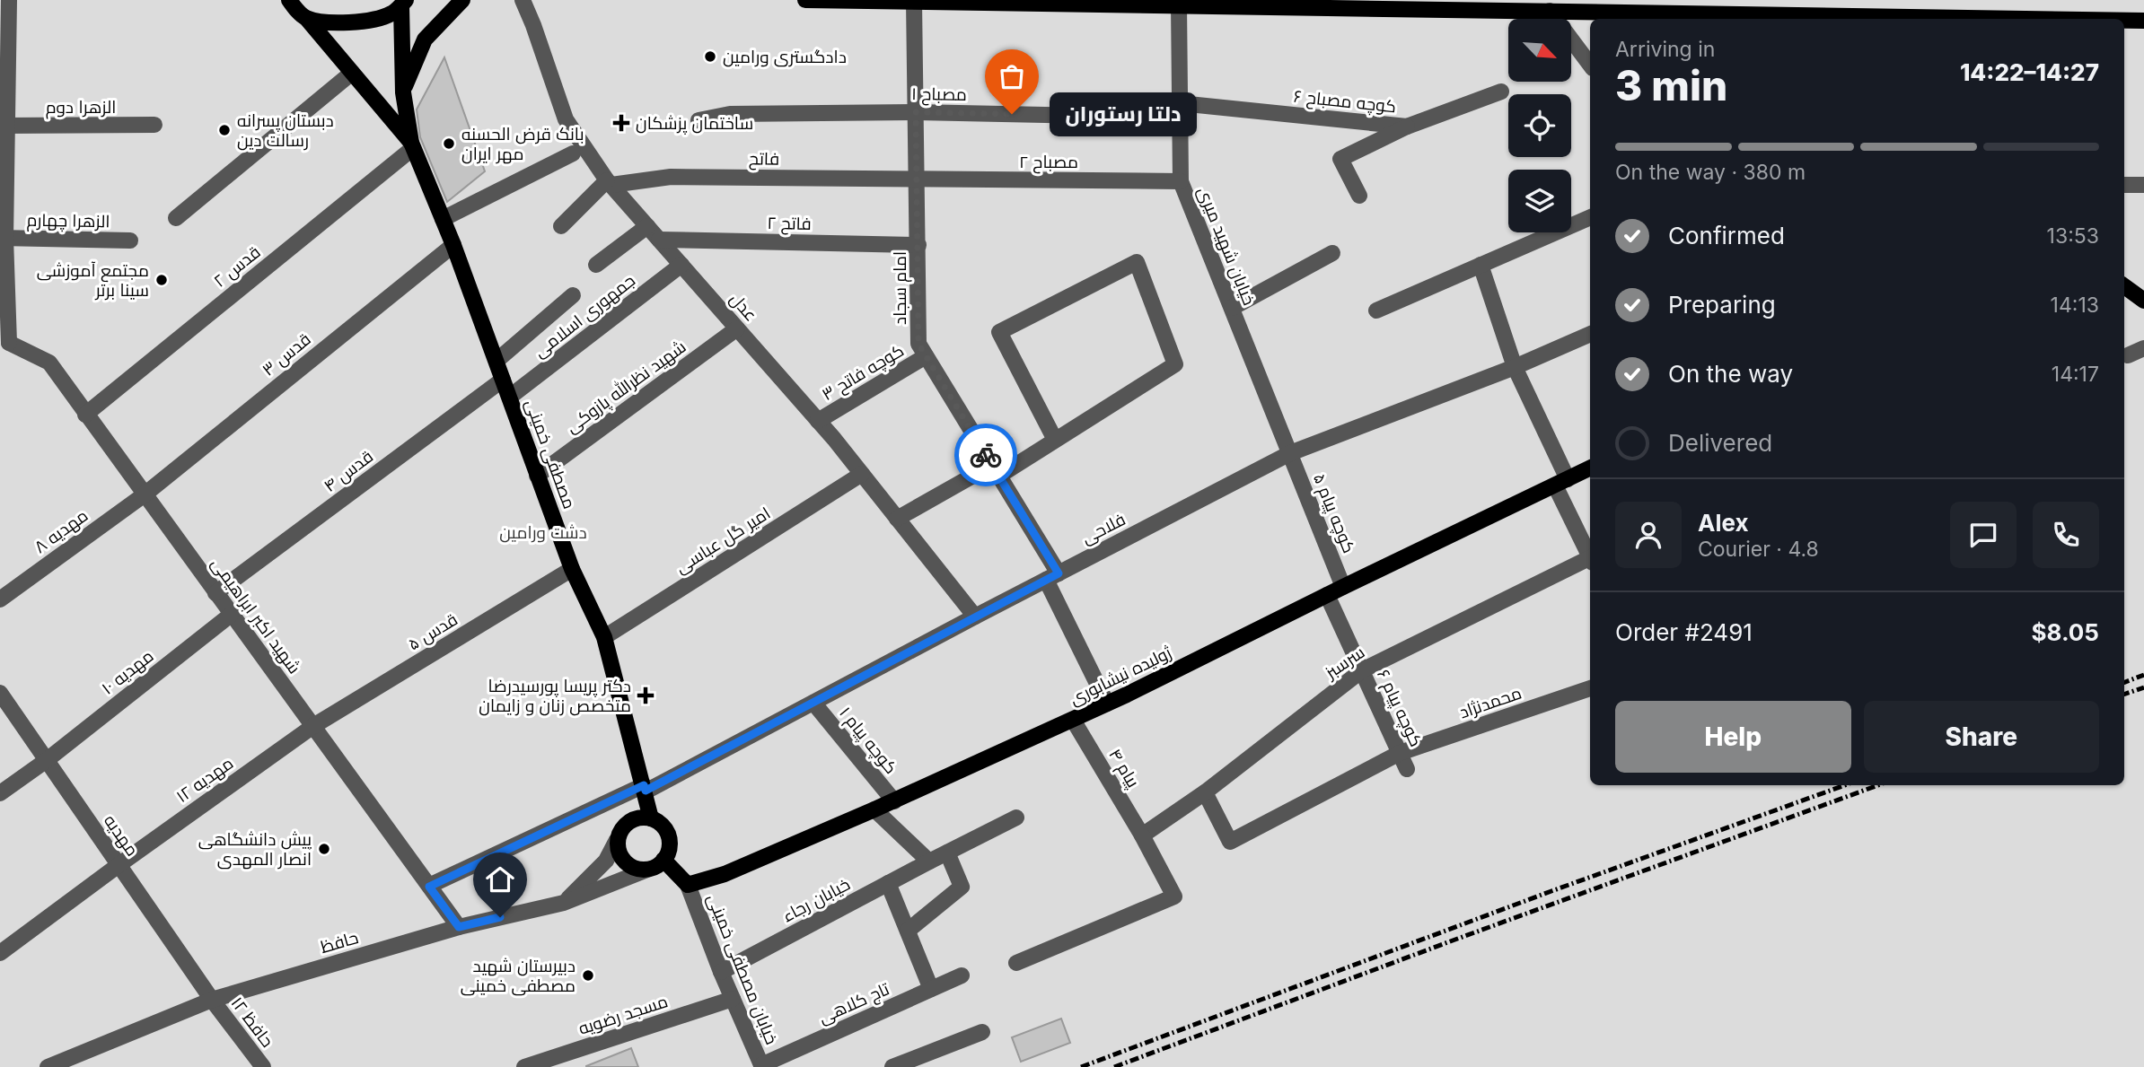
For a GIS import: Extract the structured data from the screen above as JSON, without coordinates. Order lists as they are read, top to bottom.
{
  "streets": {
    "main road": ["مصطفی خمینی", "ژولیده نیشابوری"],
    "street": [
      "مصباح ۱",
      "کوچه مصباح ۶",
      "الزهرا دوم",
      "فاتح",
      "مصباح ۲",
      "الزهرا چهارم",
      "فاتح ۲",
      "خیابان شهید میری",
      "قدس ۲",
      "امام سجاد",
      "عدل",
      "جمهوری اسلامی",
      "قدس ۳",
      "کوچه فاتح ۳",
      "شهید نظرالله پازوکی",
      "قدس ۴",
      "کوچه پیام ۵",
      "فلاحی",
      "مهدیه ۸",
      "امیر گل عباسی",
      "شهید اکبر ابراهیمی",
      "قدس ۵",
      "سرسبز",
      "مهدیه ۱۰",
      "محمدنژاد",
      "کوچه پیام ۶",
      "کوچه پیام ۱",
      "پیام ۴",
      "مهدیه ۱۲",
      "مهدیه",
      "خیابان رجاء",
      "حافظ",
      "خیابان مصطفی خمینی",
      "تاج کلاهی",
      "مسجد رضویه",
      "حافظ ۱۲"
    ]
  },
  "crossings": [
    ["مصباح ۱", "کوچه مصباح ۶"],
    ["مصباح ۱", "خیابان شهید میری"],
    ["مصباح ۱", "امام سجاد"],
    ["کوچه مصباح ۶", "خیابان شهید میری"],
    ["فاتح", "مصباح ۲"],
    ["فاتح", "امام سجاد"],
    ["فاتح", "عدل"],
    ["مصباح ۲", "خیابان شهید میری"],
    ["مصباح ۲", "امام سجاد"],
    ["فاتح ۲", "امام سجاد"],
    ["فاتح ۲", "عدل"],
    ["خیابان شهید میری", "کوچه پیام ۵"],
    ["خیابان شهید میری", "فلاحی"],
    ["قدس ۲", "مصطفی خمینی"],
    ["قدس ۲", "شهید اکبر ابراهیمی"],
    ["امام سجاد", "کوچه فاتح ۳"],
    ["امام سجاد", "فلاحی"],
    ["امام سجاد", "ژولیده نیشابوری"],
    ["عدل", "جمهوری اسلامی"],
    ["عدل", "کوچه فاتح ۳"],
    ["عدل", "شهید نظرالله پازوکی"],
    ["عدل", "فلاحی"],
    ["عدل", "امیر گل عباسی"],
    ["جمهوری اسلامی", "مصطفی خمینی"],
    ["قدس ۳", "مصطفی خمینی"],
    ["قدس ۳", "مهدیه ۸"],
    ["قدس ۳", "شهید اکبر ابراهیمی"],
    ["شهید نظرالله پازوکی", "مصطفی خمینی"],
    ["مصطفی خمینی", "قدس ۴"],
    ["مصطفی خمینی", "فلاحی"],
    ["مصطفی خمینی", "امیر گل عباسی"],
    ["مصطفی خمینی", "قدس ۵"],
    ["مصطفی خمینی", "حافظ"],
    ["قدس ۴", "شهید اکبر ابراهیمی"],
    ["کوچه پیام ۵", "فلاحی"],
    ["کوچه پیام ۵", "ژولیده نیشابوری"],
    ["فلاحی", "شهید اکبر ابراهیمی"],
    ["فلاحی", "کوچه پیام ۱"],
    ["مهدیه ۸", "شهید اکبر ابراهیمی"],
    ["شهید اکبر ابراهیمی", "قدس ۵"],
    ["شهید اکبر ابراهیمی", "مهدیه ۱۰"],
    ["شهید اکبر ابراهیمی", "مهدیه ۱۲"],
    ["شهید اکبر ابراهیمی", "حافظ"],
    ["قدس ۵", "مهدیه ۱۲"],
    ["سرسبز", "محمدنژاد"],
    ["سرسبز", "کوچه پیام ۶"],
    ["سرسبز", "پیام ۴"],
    ["مهدیه ۱۰", "مهدیه"],
    ["ژولیده نیشابوری", "کوچه پیام ۶"],
    ["ژولیده نیشابوری", "کوچه پیام ۱"],
    ["ژولیده نیشابوری", "پیام ۴"],
    ["ژولیده نیشابوری", "خیابان مصطفی خمینی"],
    ["محمدنژاد", "کوچه پیام ۶"],
    ["مهدیه ۱۲", "مهدیه"],
    ["مهدیه", "حافظ"],
    ["مهدیه", "حافظ ۱۲"],
    ["خیابان رجاء", "خیابان مصطفی خمینی"],
    ["حافظ", "حافظ ۱۲"],
    ["خیابان مصطفی خمینی", "تاج کلاهی"],
    ["خیابان مصطفی خمینی", "مسجد رضویه"]
  ],
  "parks": ["دشت ورامین"],
  "places": {
    "other": [
      "دادگستری ورامین",
      "دلتا رستوران",
      "دبستان پسرانه رسالت دین",
      "بانک قرض الحسنه مهر ایران",
      "مجتمع آموزشی سینا برتر",
      "پیش دانشگاهی انصار المهدی",
      "دبیرستان شهید مصطفی خمینی"
    ],
    "health": ["ساختمان پزشکان", "دکتر پریسا پورسیدرضا متخصص زنان و زایمان"]
  },
  "north": "bottom right",
  "page": {
    "heading": ["3 min", "Arriving in", "14:22–14:27"],
    "panel": [
      "Alex",
      "Courier · 4.8",
      "Order #2491",
      "$8.05"
    ],
    "bubble": "دلتا رستوران",
    "bar": "On the way · 380 m",
    "list": [
      ["Confirmed", "13:53"],
      ["Preparing", "14:13"],
      ["On the way", "14:17"],
      "Delivered"
    ],
    "buttons": ["Help", "Share"]
  }
}
